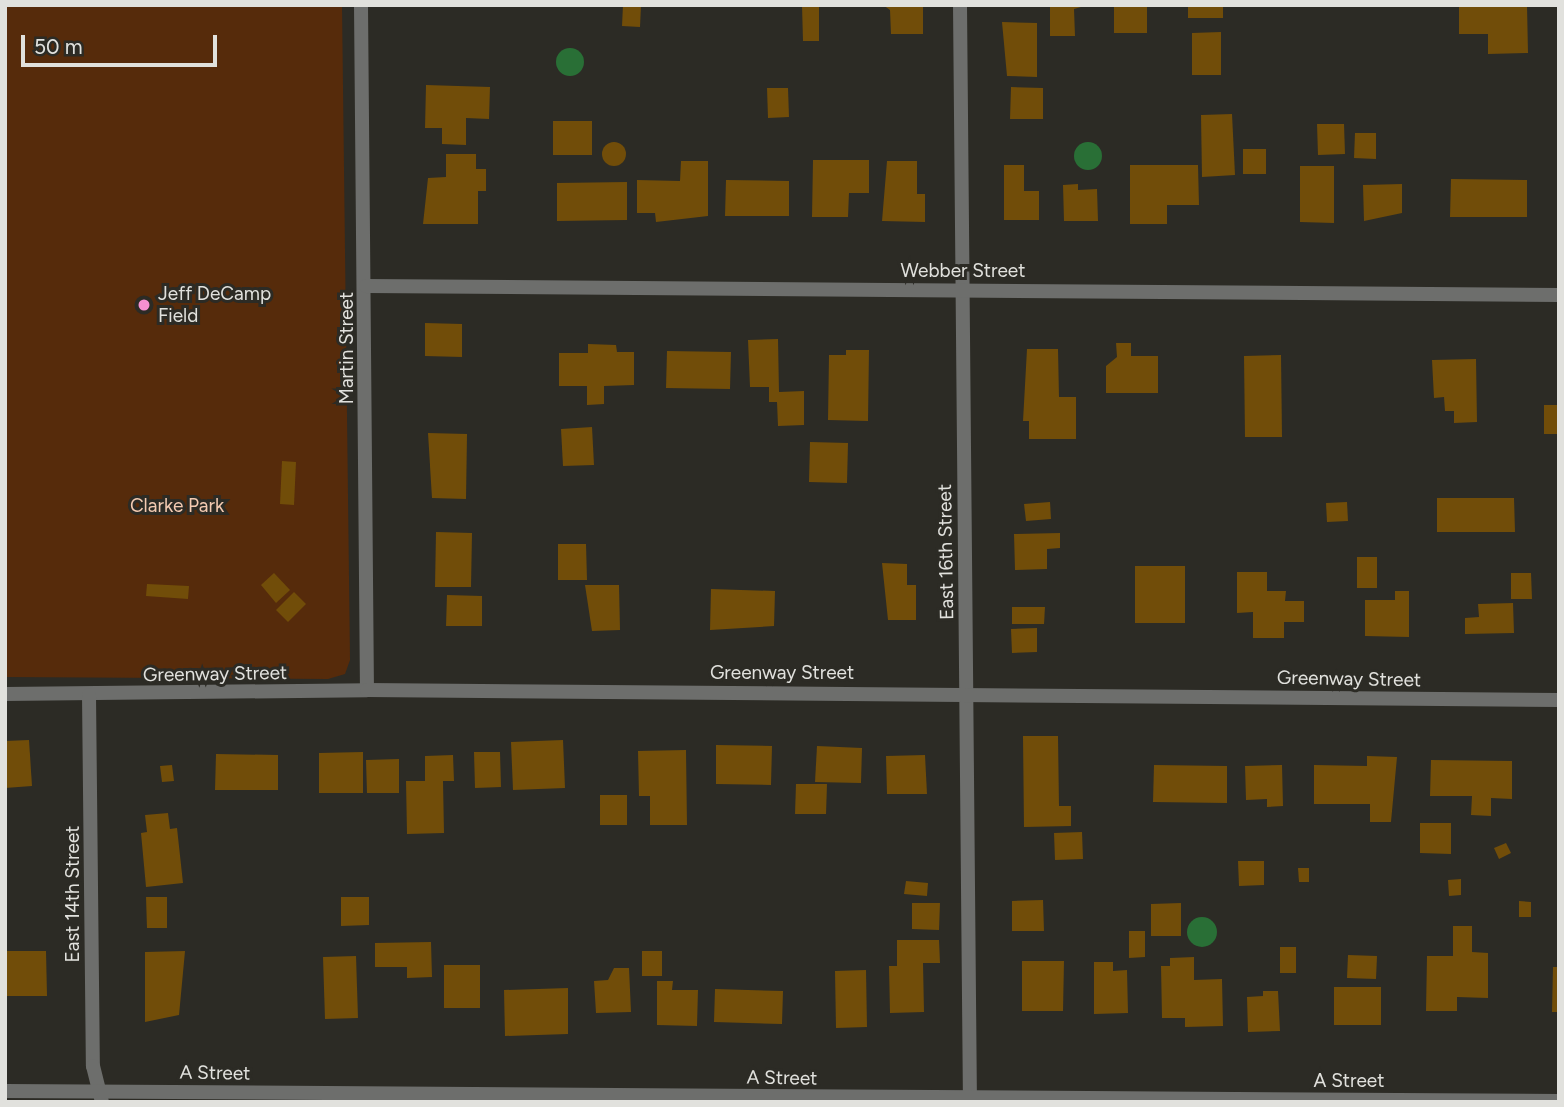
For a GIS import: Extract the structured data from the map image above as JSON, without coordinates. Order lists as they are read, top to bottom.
{
  "streets": {
    "street": [
      "Webber Street",
      "Martin Street",
      "East 16th Street",
      "Greenway Street",
      "East 14th Street",
      "A Street"
    ]
  },
  "crossings": [
    ["Webber Street", "Martin Street"],
    ["Webber Street", "East 16th Street"],
    ["Martin Street", "Greenway Street"],
    ["East 16th Street", "Greenway Street"],
    ["East 16th Street", "A Street"],
    ["Greenway Street", "East 14th Street"],
    ["East 14th Street", "A Street"]
  ],
  "parks": ["Clarke Park"],
  "places": ["Jeff DeCamp Field"],
  "scale_bar": "50 m"
}
